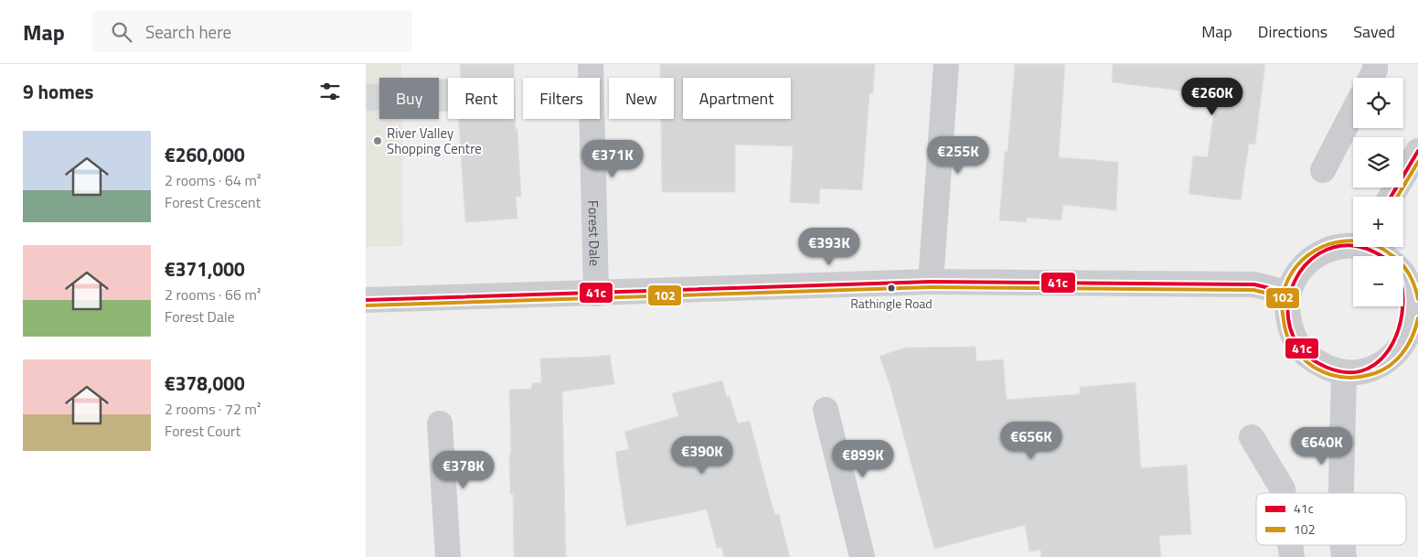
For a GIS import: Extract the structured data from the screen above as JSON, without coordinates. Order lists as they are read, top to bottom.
{
  "streets": {
    "street": ["Forest Dale"]
  },
  "places": ["River Valley Shopping Centre", "Rathingle Road"],
  "lines": ["transit line 41c", "transit line 102"],
  "legend": ["41c", "102"],
  "page": {
    "header": "Map",
    "search": "Search here",
    "nav": ["Map", "Directions", "Saved"],
    "heading": "9 homes",
    "map_buttons": ["+", "−"],
    "price": [
      "€260K",
      "€255K",
      "€371K",
      "€393K",
      "€656K",
      "€640K",
      "€390K",
      "€899K",
      "€378K"
    ],
    "chip": [
      "Buy",
      "Rent",
      "Filters",
      "New",
      "Apartment"
    ],
    "list": [
      {
        "name": "€260,000",
        "note": "2 rooms · 64 m² · Forest Crescent"
      },
      {
        "name": "€371,000",
        "note": "2 rooms · 66 m² · Forest Dale"
      },
      {
        "name": "€378,000",
        "note": "2 rooms · 72 m² · Forest Court"
      }
    ]
  }
}
